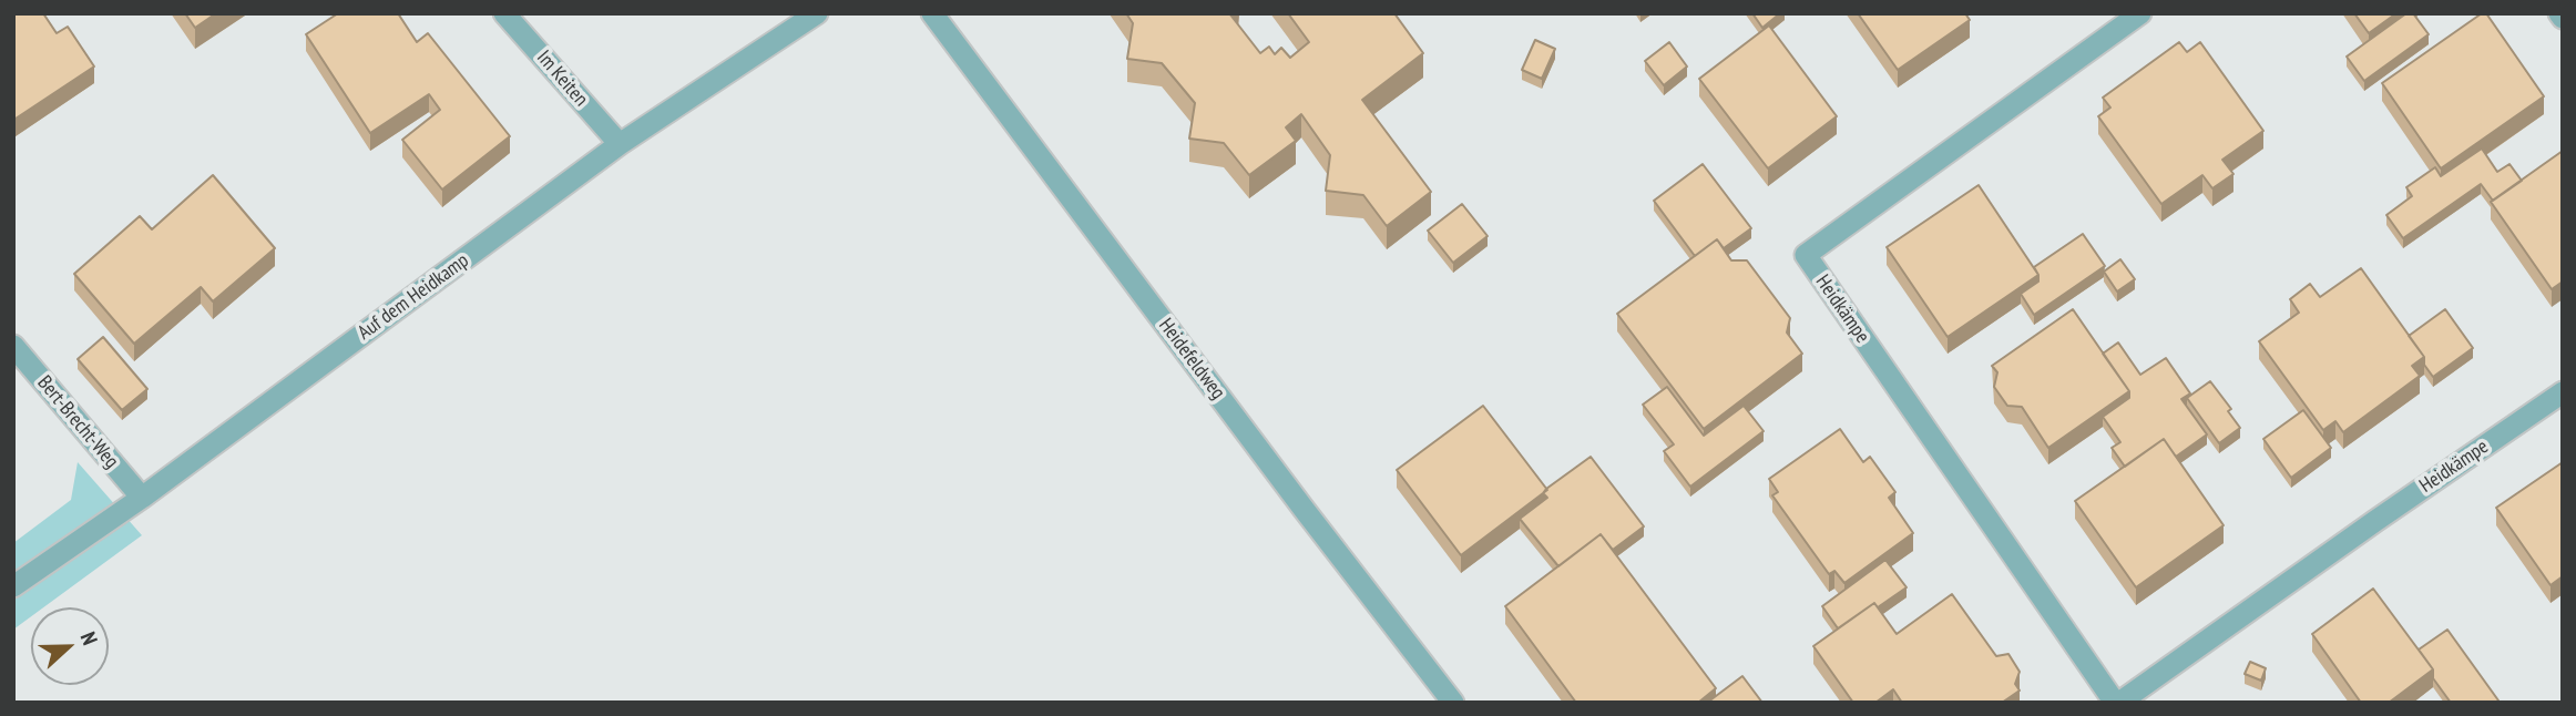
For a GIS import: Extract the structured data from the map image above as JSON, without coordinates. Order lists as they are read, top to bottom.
{
  "streets": {
    "street": [
      "Im Keiten",
      "Auf dem Heidkamp",
      "Heidkämpe",
      "Heidefeldweg",
      "Bert-Brecht-Weg"
    ]
  },
  "crossings": [
    ["Im Keiten", "Auf dem Heidkamp"],
    ["Auf dem Heidkamp", "Bert-Brecht-Weg"]
  ],
  "north": "right"
}
